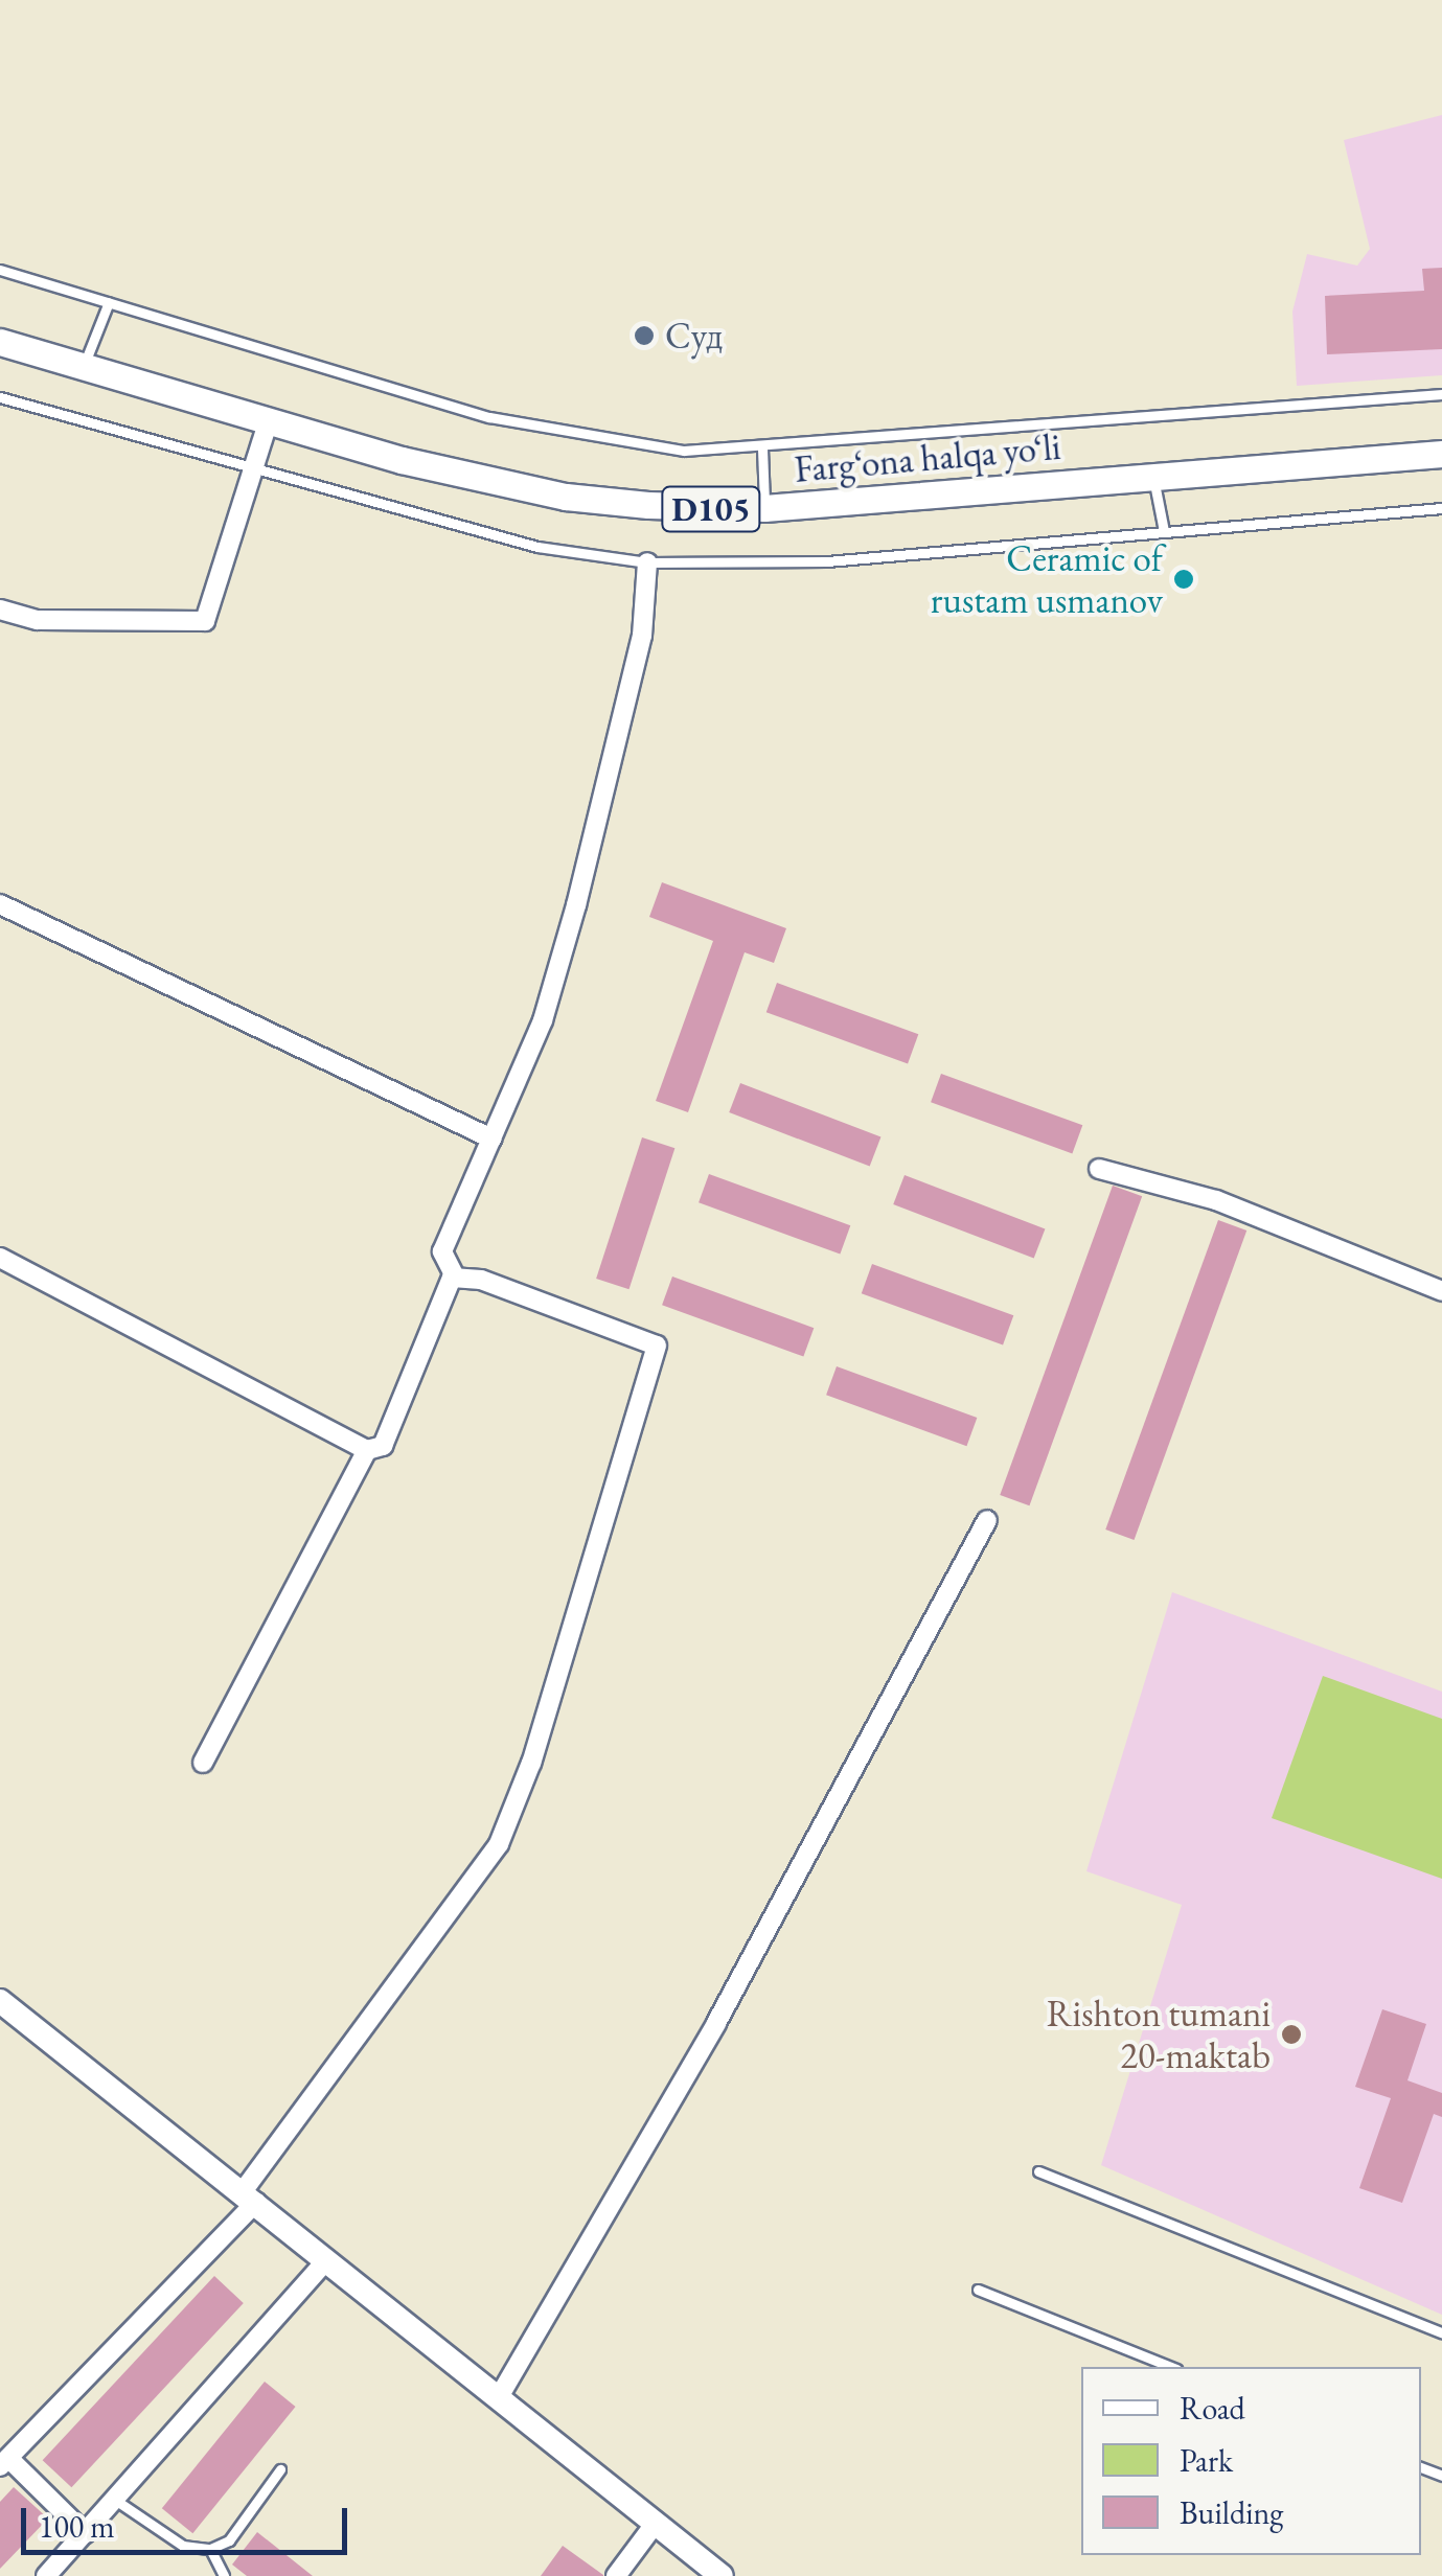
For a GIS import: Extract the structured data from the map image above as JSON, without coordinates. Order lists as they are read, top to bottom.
{
  "streets": {
    "main road": ["Farg‘ona halqa yo‘li", "D105"]
  },
  "places": ["Суд", "Ceramic of rustam usmanov", "Rishton tumani 20-maktab"],
  "legend": ["Road", "Park", "Building"],
  "scale_bar": "100 m"
}
